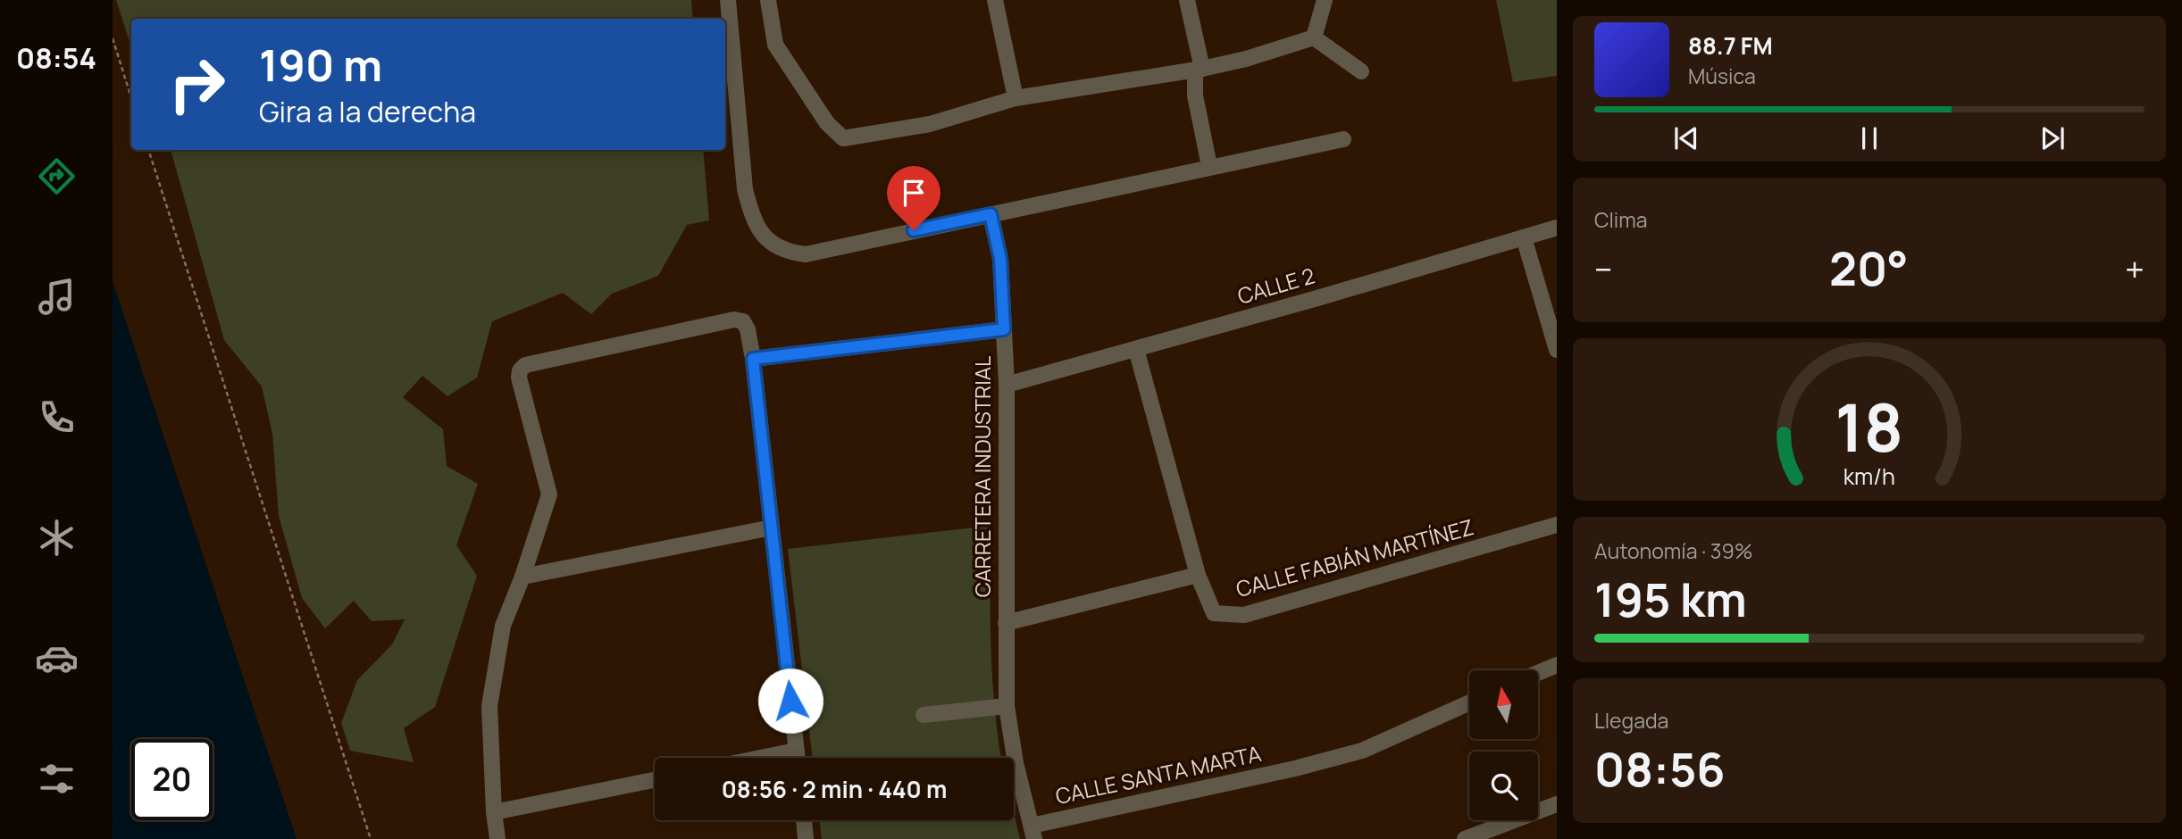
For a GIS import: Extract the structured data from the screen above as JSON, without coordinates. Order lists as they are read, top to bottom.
{
  "streets": {
    "street": [
      "CALLE 2",
      "CARRETERA INDUSTRIAL",
      "CALLE FABIÁN MARTÍNEZ",
      "CALLE SANTA MARTA"
    ]
  },
  "crossings": [
    ["CALLE 2", "CARRETERA INDUSTRIAL"],
    ["CALLE 2", "CALLE FABIÁN MARTÍNEZ"],
    ["CARRETERA INDUSTRIAL", "CALLE SANTA MARTA"]
  ],
  "north": "top",
  "page": {
    "tabs": "08:54",
    "turn": ["190 m", "Gira a la derecha"],
    "song": ["88.7 FM", "Música"],
    "tile": [
      "Clima",
      ["Autonomía · 39%", "195 km"],
      ["Llegada", "08:56"]
    ],
    "heat": ["−", "20°", "+"],
    "limit": "20",
    "trip": "08:56 · 2 min · 440 m",
    "gauge": ["18", "km/h"]
  }
}
